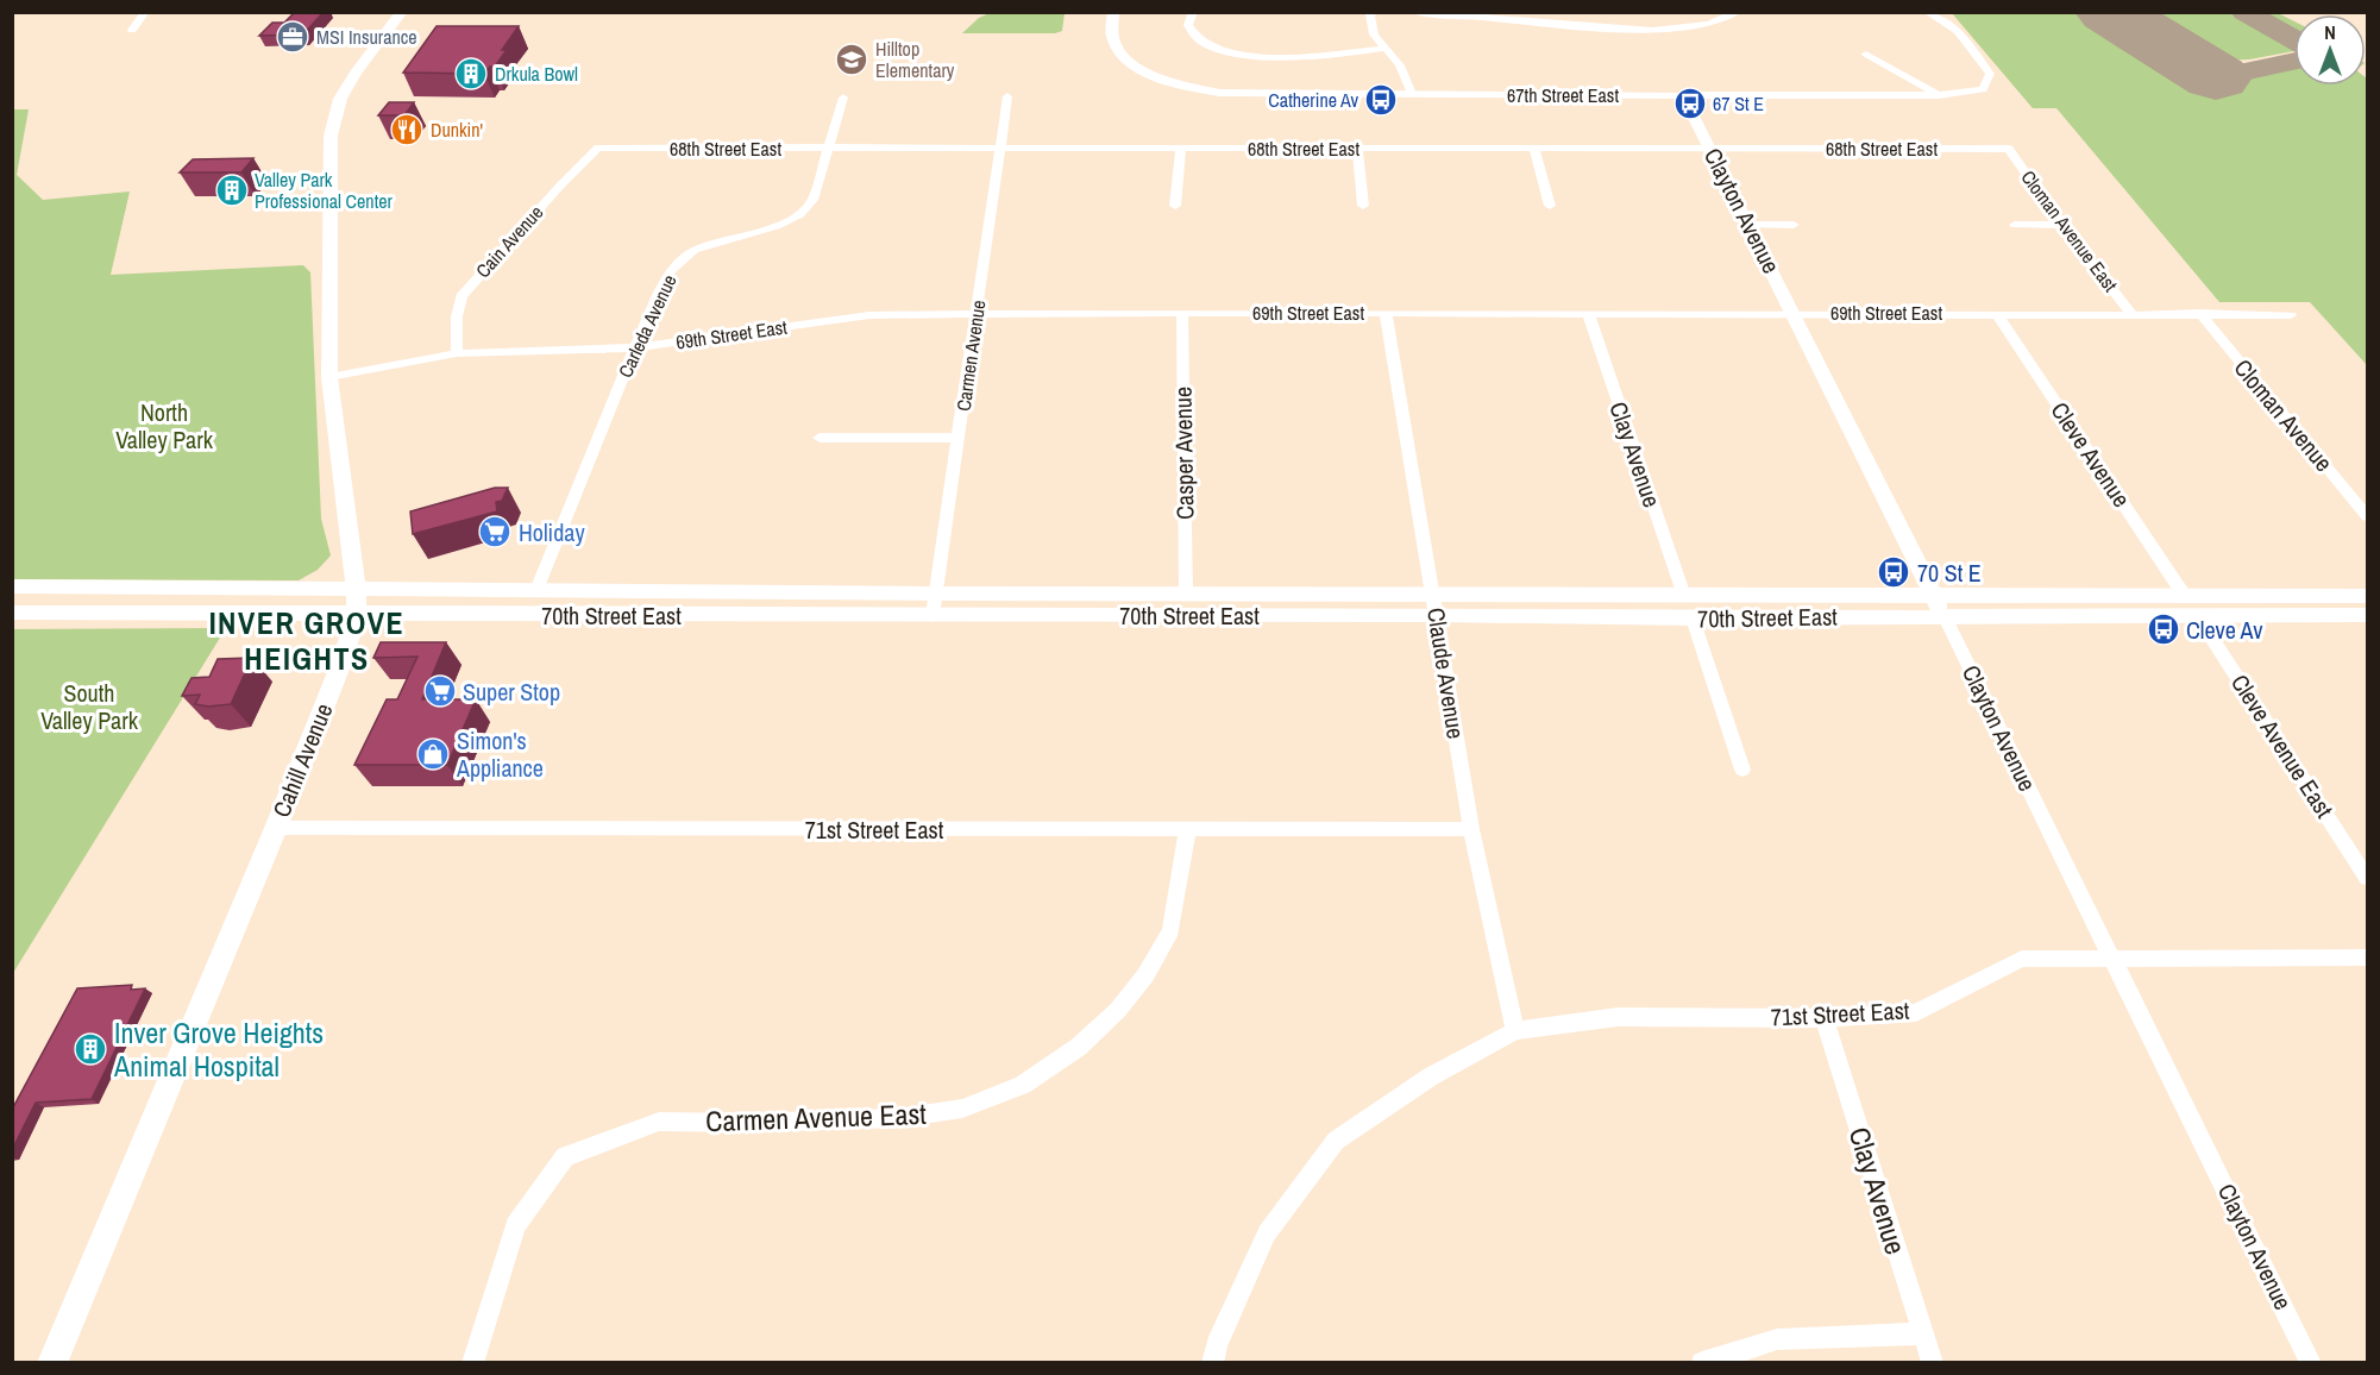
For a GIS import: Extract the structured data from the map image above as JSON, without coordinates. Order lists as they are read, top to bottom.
{
  "streets": {
    "main road": [
      "67th Street East",
      "Clayton Avenue",
      "70th Street East",
      "Cahill Avenue"
    ],
    "street": [
      "68th Street East",
      "Cloman Avenue East",
      "Cain Avenue",
      "69th Street East",
      "Carleda Avenue",
      "Carmen Avenue",
      "Cloman Avenue",
      "Casper Avenue",
      "Clay Avenue",
      "Cleve Avenue",
      "Claude Avenue",
      "Cleve Avenue East",
      "71st Street East",
      "Carmen Avenue East"
    ]
  },
  "crossings": [
    ["67th Street East", "Clayton Avenue"],
    ["68th Street East", "Clayton Avenue"],
    ["68th Street East", "Cloman Avenue East"],
    ["68th Street East", "Cain Avenue"],
    ["68th Street East", "Carleda Avenue"],
    ["68th Street East", "Carmen Avenue"],
    ["Clayton Avenue", "69th Street East"],
    ["Clayton Avenue", "70th Street East"],
    ["Clayton Avenue", "71st Street East"],
    ["Cloman Avenue East", "69th Street East"],
    ["Cain Avenue", "69th Street East"],
    ["69th Street East", "Carleda Avenue"],
    ["69th Street East", "Carmen Avenue"],
    ["69th Street East", "Cloman Avenue"],
    ["69th Street East", "Casper Avenue"],
    ["69th Street East", "Clay Avenue"],
    ["69th Street East", "Cleve Avenue"],
    ["69th Street East", "Claude Avenue"],
    ["69th Street East", "Cahill Avenue"],
    ["Carleda Avenue", "70th Street East"],
    ["Carmen Avenue", "70th Street East"],
    ["Casper Avenue", "70th Street East"],
    ["Clay Avenue", "70th Street East"],
    ["Clay Avenue", "71st Street East"],
    ["Cleve Avenue", "70th Street East"],
    ["70th Street East", "Claude Avenue"],
    ["70th Street East", "Cleve Avenue East"],
    ["70th Street East", "Cahill Avenue"],
    ["Claude Avenue", "71st Street East"],
    ["Cahill Avenue", "71st Street East"],
    ["71st Street East", "Carmen Avenue East"]
  ],
  "districts": ["INVER GROVE HEIGHTS"],
  "parks": ["North Valley Park", "South Valley Park"],
  "places": {
    "office": ["MSI Insurance"],
    "school or university": ["Hilltop Elementary"],
    "building": ["Drkula Bowl", "Valley Park Professional Center", "Inver Grove Heights Animal Hospital"],
    "bus stop": [
      "Catherine Av",
      "67 St E",
      "70 St E",
      "Cleve Av"
    ],
    "restaurant": ["Dunkin'"],
    "supermarket": ["Holiday", "Super Stop"],
    "shop": ["Simon's Appliance"]
  },
  "north": "top"
}
